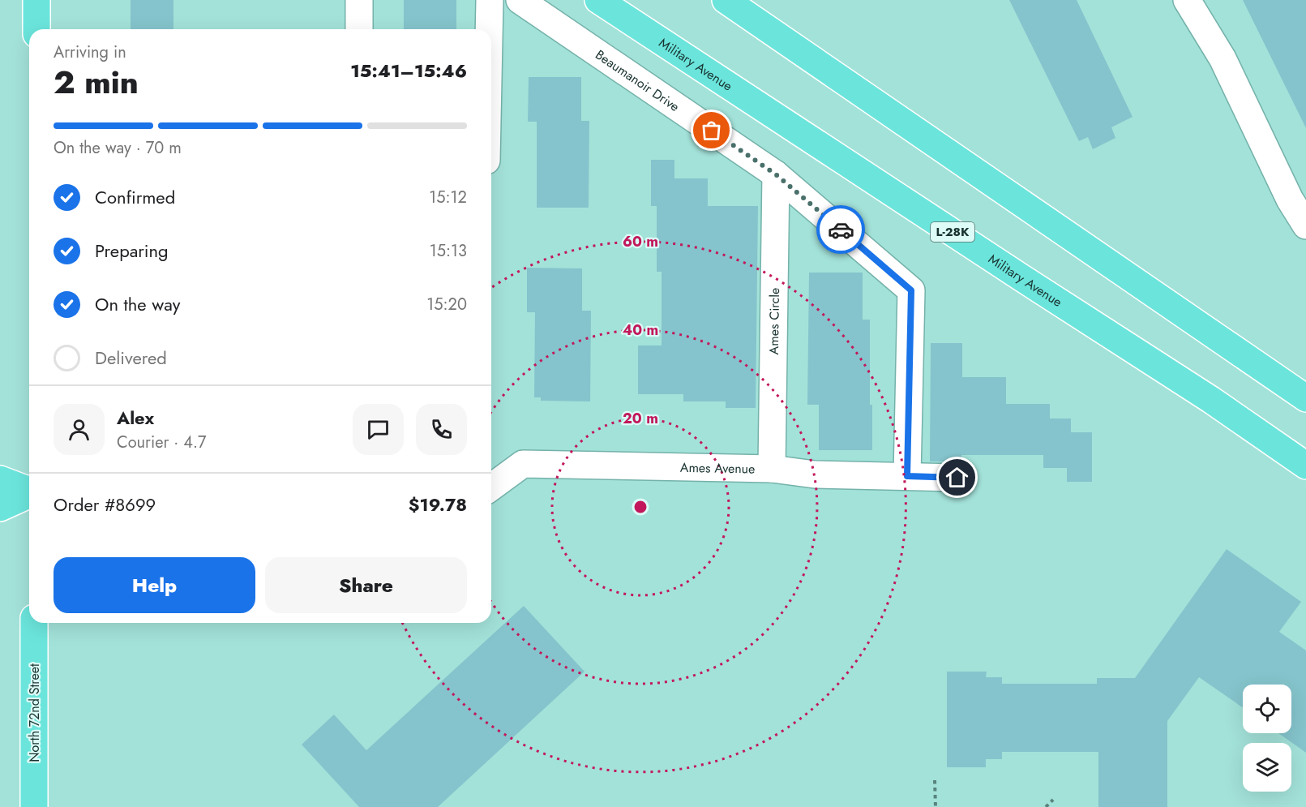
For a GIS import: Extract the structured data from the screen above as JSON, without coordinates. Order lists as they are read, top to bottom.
{
  "streets": {
    "main road": ["Military Avenue", "L-28K", "North 72nd Street"],
    "street": ["Beaumanoir Drive", "Ames Circle", "Ames Avenue"]
  },
  "crossings": [
    ["Beaumanoir Drive", "Ames Circle"],
    ["Beaumanoir Drive", "Ames Avenue"],
    ["Ames Circle", "Ames Avenue"]
  ],
  "page": {
    "heading": ["2 min", "Arriving in", "15:41–15:46"],
    "panel": [
      "Alex",
      "Courier · 4.7",
      "Order #8699",
      "$19.78"
    ],
    "bar": "On the way · 70 m",
    "list": [
      ["Confirmed", "15:12"],
      ["Preparing", "15:13"],
      ["On the way", "15:20"],
      "Delivered"
    ],
    "buttons": ["Help", "Share"]
  },
  "rings": ["60 m", "40 m", "20 m"]
}
